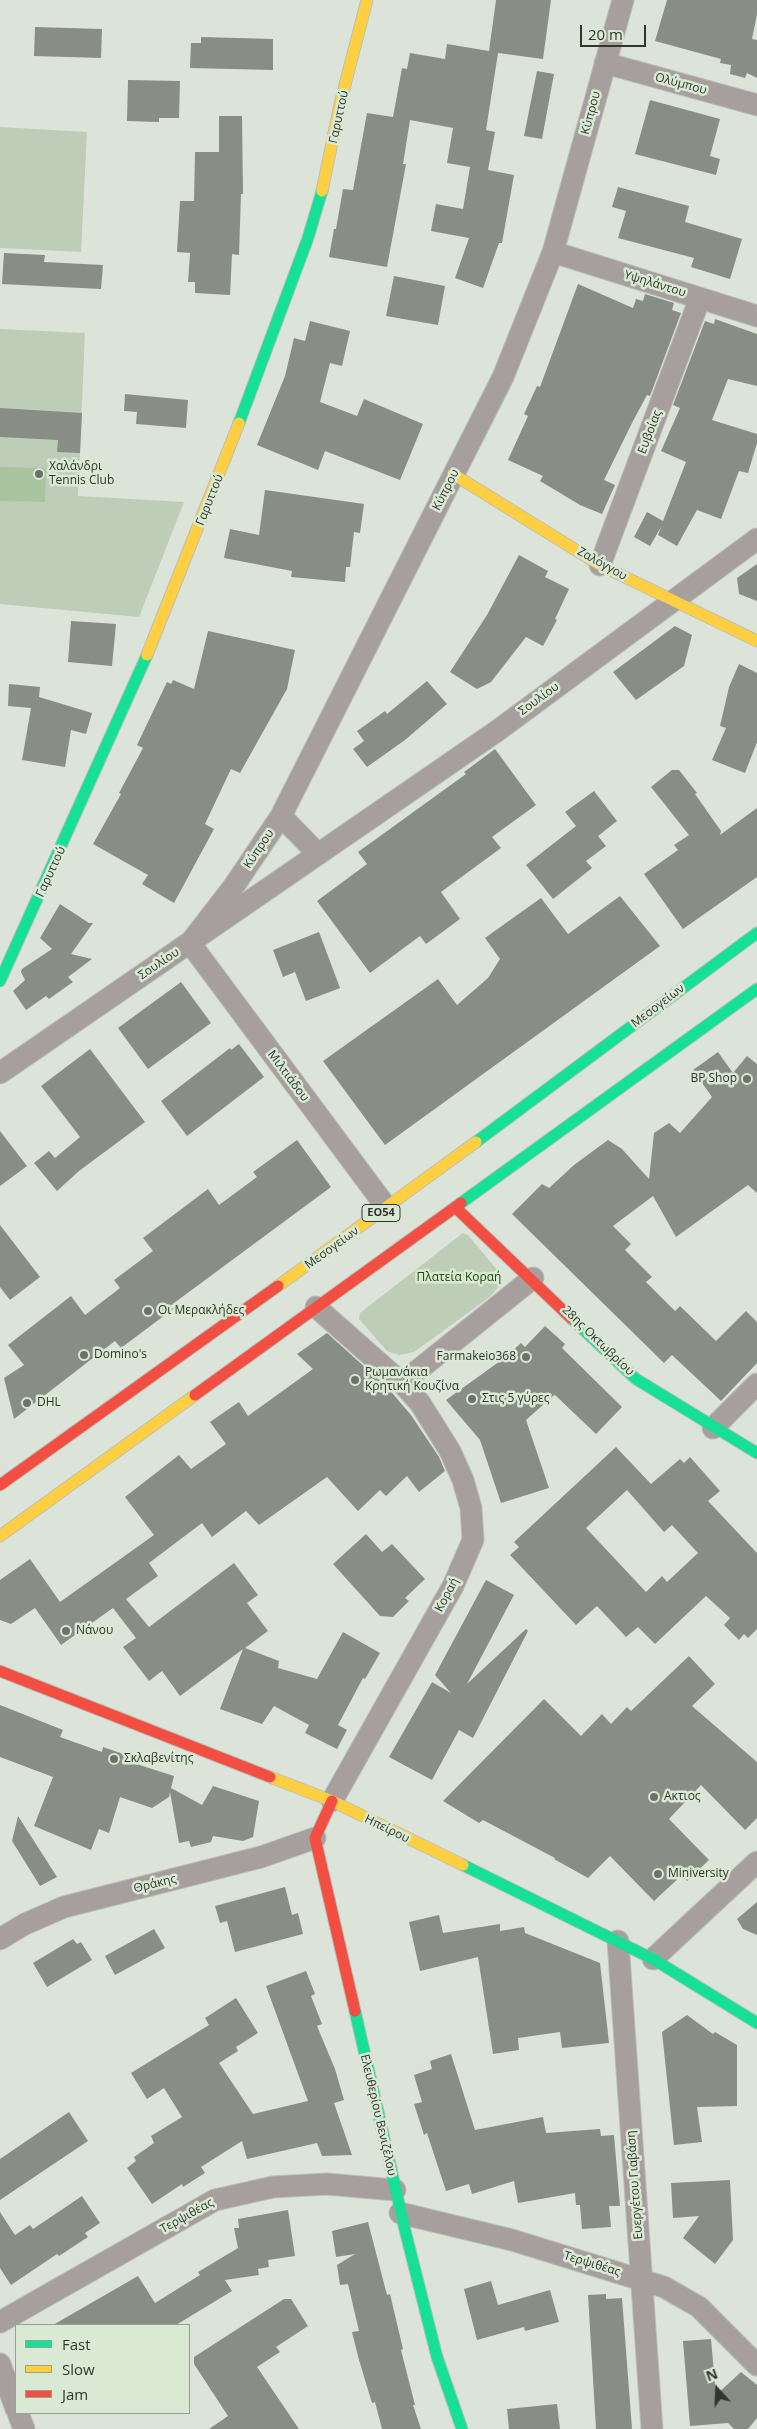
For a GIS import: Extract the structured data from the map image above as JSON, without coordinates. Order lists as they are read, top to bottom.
{
  "streets": {
    "street": [
      "Ολύμπου",
      "Κύπρου",
      "Γαρυττού",
      "Υψηλάντου",
      "Ευβοίας",
      "Ζαλόγγου",
      "Σουλίου",
      "Μεσογείων",
      "Μιλτιάδου",
      "ΕΟ54",
      "28ης Οκτωβρίου",
      "Κοραή",
      "Ηπείρου",
      "Θράκης",
      "Ελευθερίου Βενιζέλου",
      "Ευεργέτου Γιαβάση",
      "Τερψιθέας"
    ]
  },
  "crossings": [
    ["Ολύμπου", "Κύπρου"],
    ["Κύπρου", "Υψηλάντου"],
    ["Κύπρου", "Ζαλόγγου"],
    ["Κύπρου", "Σουλίου"],
    ["Κύπρου", "Μιλτιάδου"],
    ["Υψηλάντου", "Ευβοίας"],
    ["Ευβοίας", "Ζαλόγγου"],
    ["Ζαλόγγου", "Σουλίου"],
    ["Σουλίου", "Μιλτιάδου"],
    ["Μεσογείων", "Μιλτιάδου"],
    ["Κοραή", "Ηπείρου"],
    ["Ηπείρου", "Ευεργέτου Γιαβάση"],
    ["Θράκης", "Ελευθερίου Βενιζέλου"],
    ["Ελευθερίου Βενιζέλου", "Τερψιθέας"],
    ["Ευεργέτου Γιαβάση", "Τερψιθέας"]
  ],
  "parks": ["Πλατεία Κοραή"],
  "places": [
    "Χαλάνδρι Tennis Club",
    "BP Shop",
    "Οι Μερακλήδες",
    "Domino's",
    "Farmakeio368",
    "Ρωμανάκια Κρητική Κουζίνα",
    "Στις 5 γύρες",
    "DHL",
    "Νάνου",
    "Σκλαβενίτης",
    "Ακτιος",
    "Miniversity"
  ],
  "legend": ["Fast", "Slow", "Jam"],
  "scale_bar": "20 m",
  "north": "top"
}
